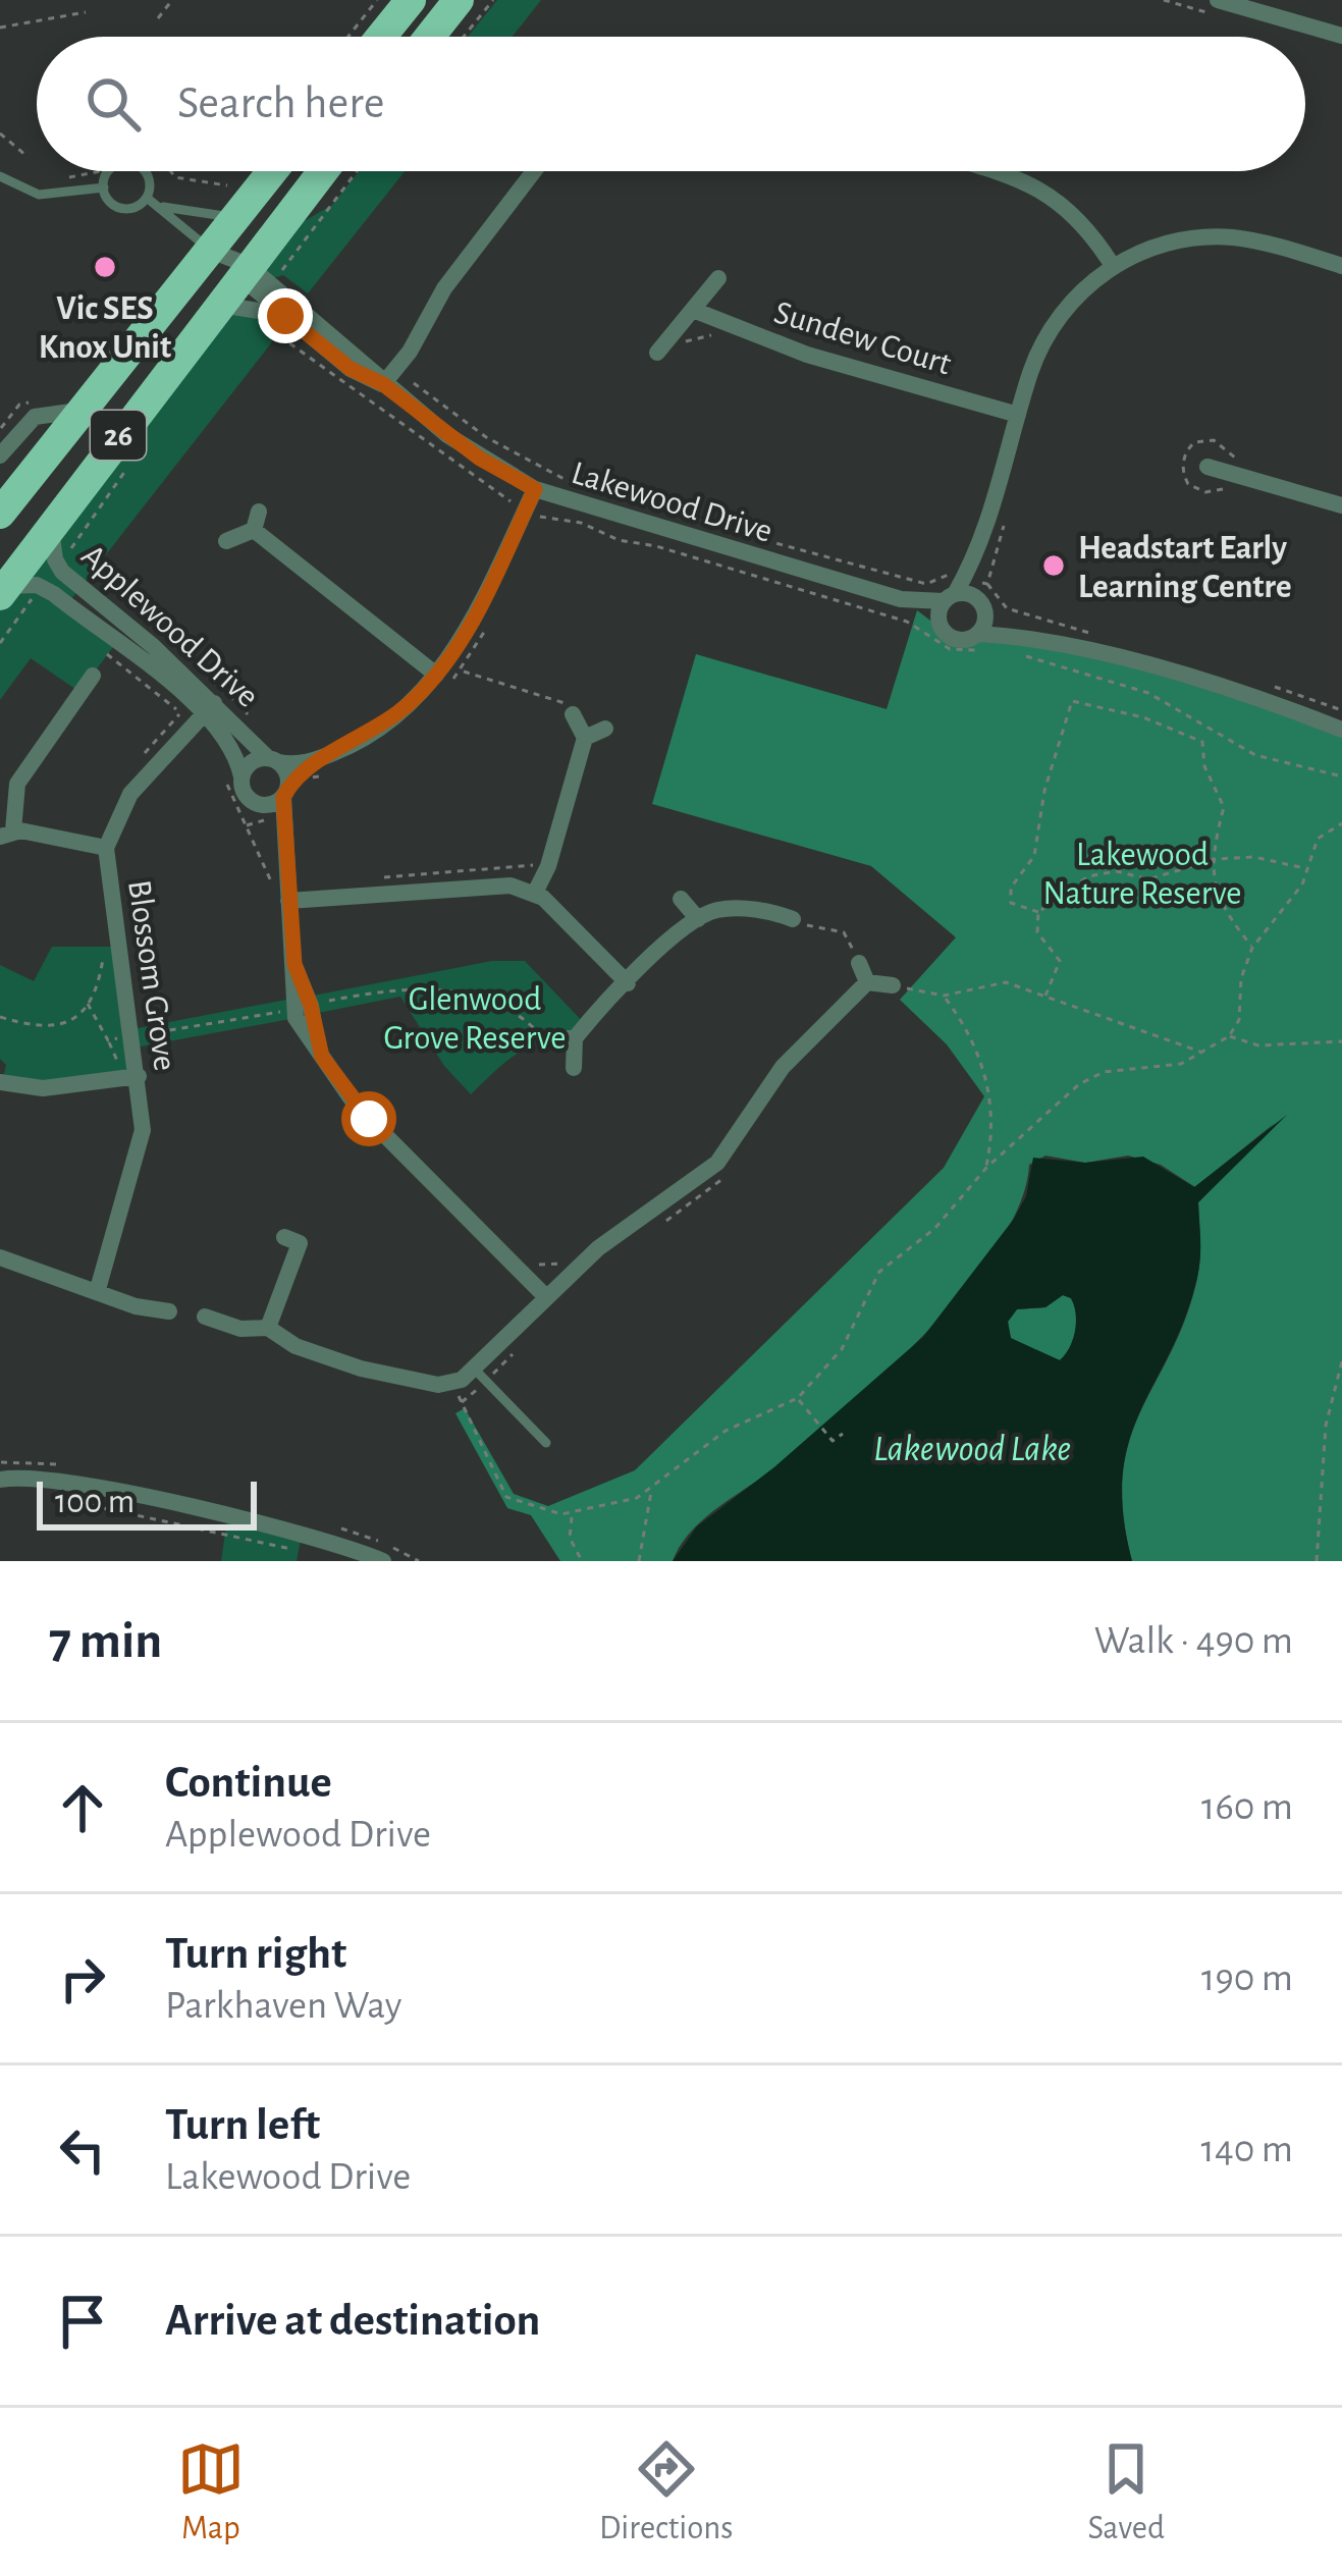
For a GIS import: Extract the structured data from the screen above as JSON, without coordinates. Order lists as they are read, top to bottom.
{
  "streets": {
    "highway": ["26"],
    "street": [
      "Sundew Court",
      "Lakewood Drive",
      "Applewood Drive",
      "Blossom Grove"
    ]
  },
  "crossings": [
    ["26", "Lakewood Drive"],
    ["26", "Applewood Drive"],
    ["Applewood Drive", "Blossom Grove"]
  ],
  "water": ["Lakewood Lake"],
  "parks": ["Lakewood Nature Reserve", "Glenwood Grove Reserve"],
  "places": ["Vic SES Knox Unit", "Headstart Early Learning Centre"],
  "scale_bar": "100 m",
  "page": {
    "search": "Search here",
    "scale": "100 m",
    "heading": ["7 min", "Walk · 490 m"],
    "list": [
      ["Continue", "Applewood Drive", "160 m"],
      ["Turn right", "Parkhaven Way", "190 m"],
      ["Turn left", "Lakewood Drive", "140 m"],
      "Arrive at destination"
    ],
    "nav": ["Map", "Directions", "Saved"]
  }
}
